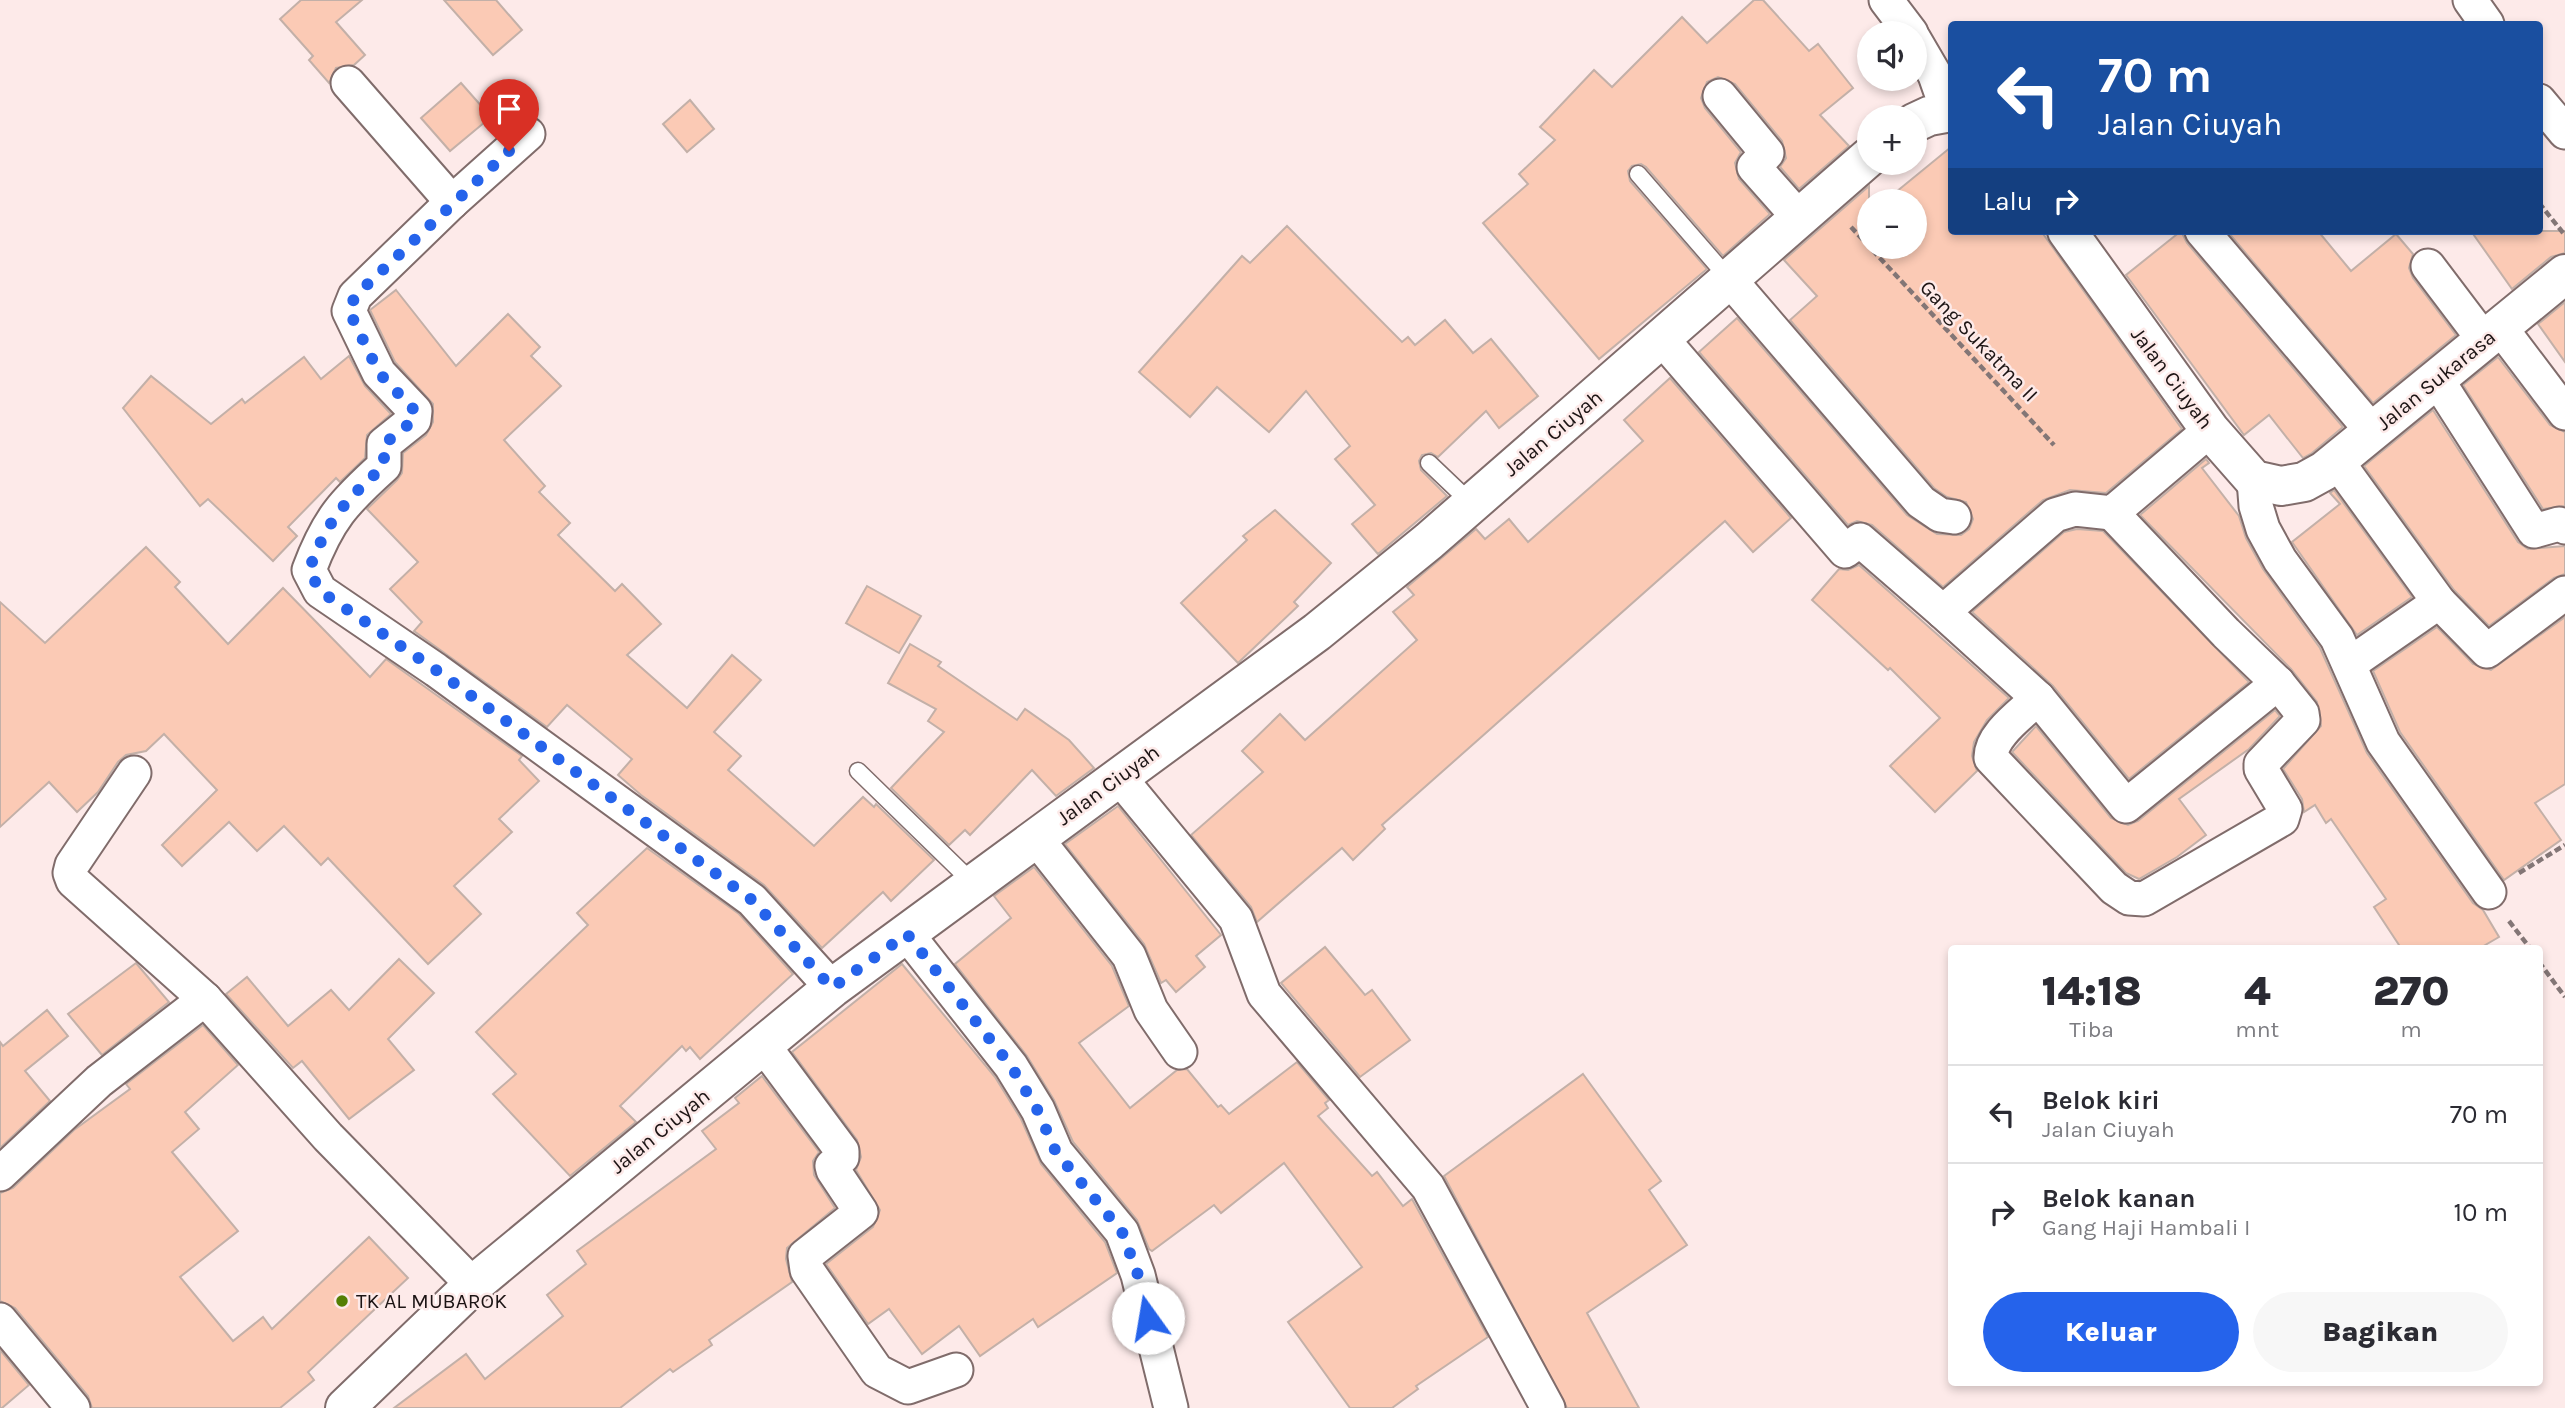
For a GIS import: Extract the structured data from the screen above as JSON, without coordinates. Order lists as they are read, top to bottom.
{
  "streets": {
    "street": ["Jalan Ciuyah", "Jalan Sukarasa"],
    "path": ["Gang Sukatma II"]
  },
  "crossings": [
    ["Gang Sukatma II", "Jalan Ciuyah"],
    ["Jalan Ciuyah", "Jalan Sukarasa"]
  ],
  "places": ["TK AL MUBAROK"],
  "page": {
    "map_buttons": ["+", "−"],
    "turn": ["70 m", "Jalan Ciuyah"],
    "then": "Lalu",
    "eta": [
      "14:18",
      "Tiba",
      "4",
      "mnt",
      "270",
      "m"
    ],
    "list": [
      {
        "name": "Belok kiri",
        "note": "Jalan Ciuyah",
        "value": "70 m"
      },
      {
        "name": "Belok kanan",
        "note": "Gang Haji Hambali I",
        "value": "10 m"
      }
    ],
    "buttons": ["Keluar", "Bagikan"]
  }
}
